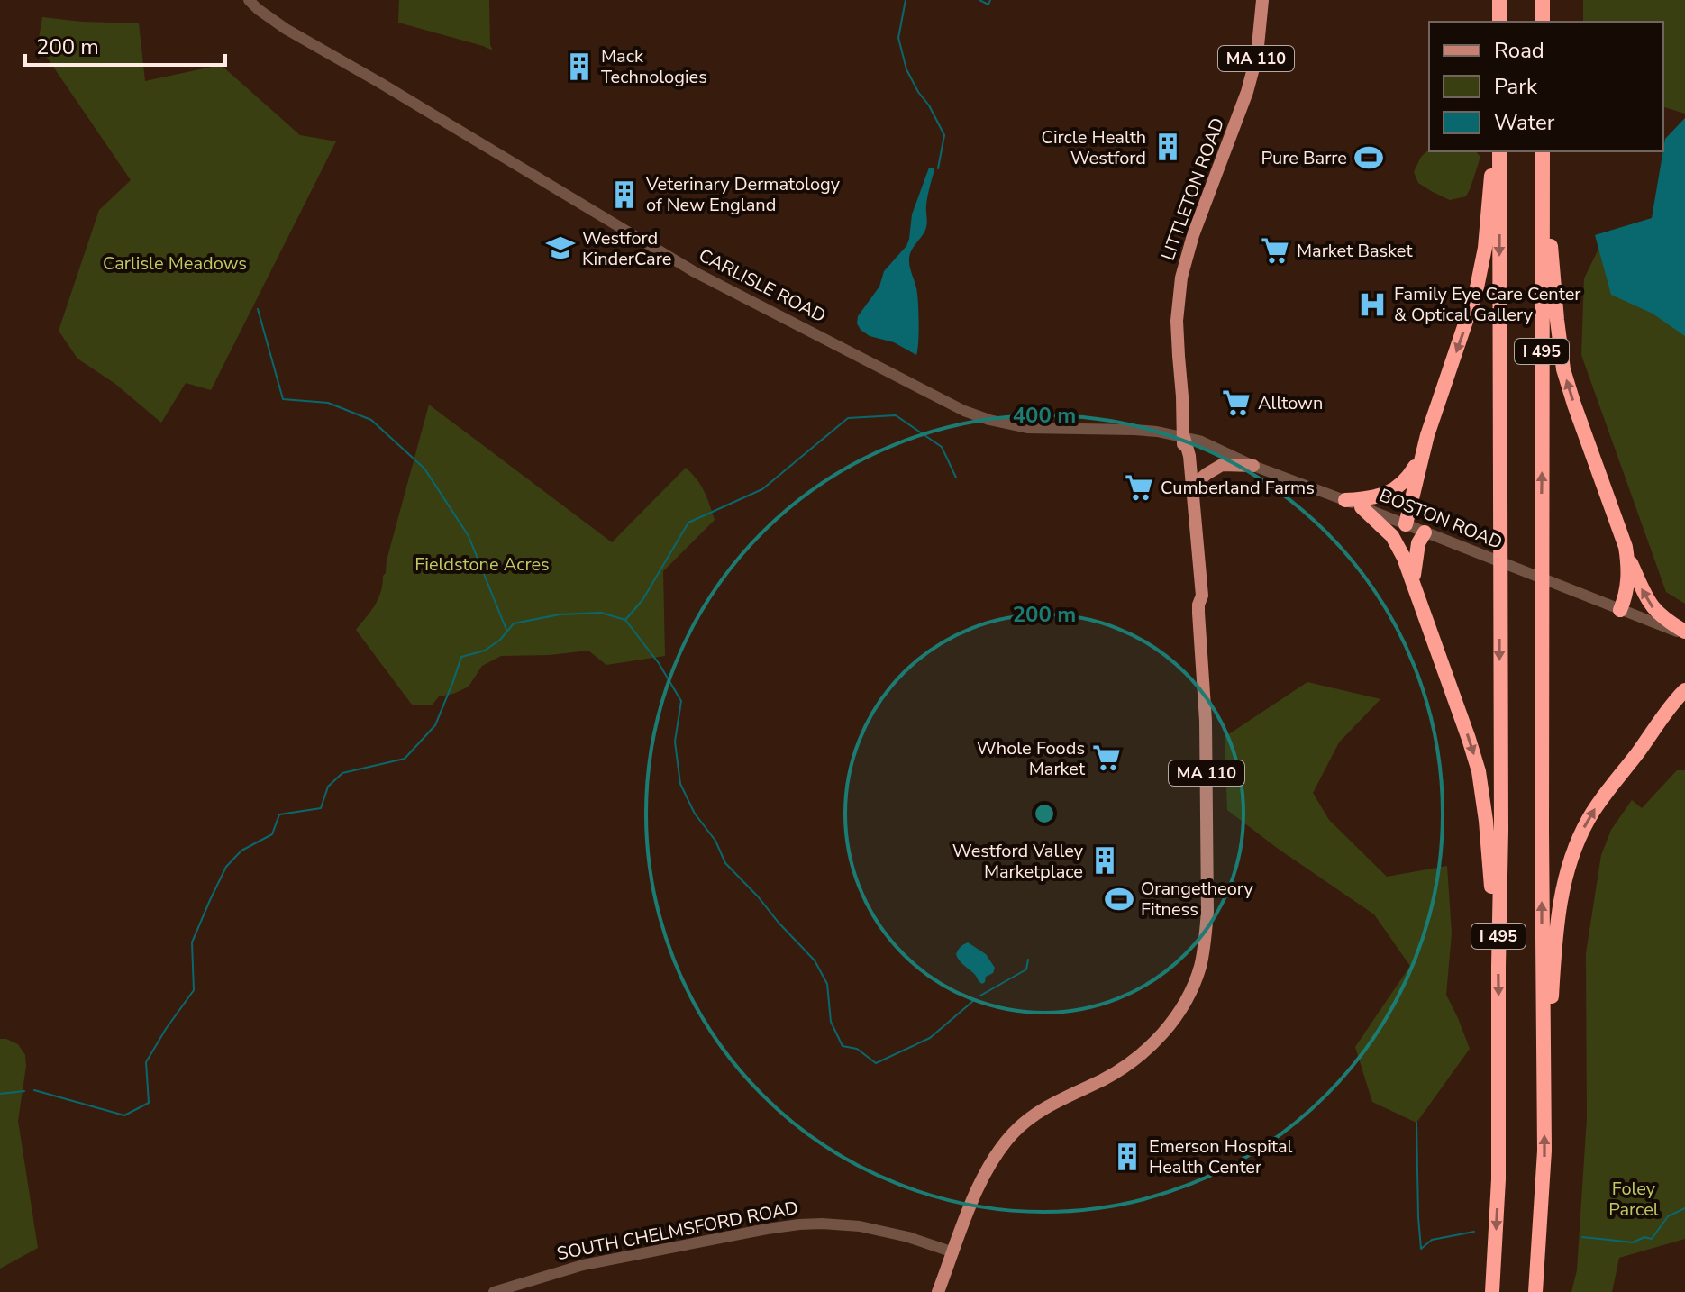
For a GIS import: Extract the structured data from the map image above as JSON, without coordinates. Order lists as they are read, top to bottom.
{
  "streets": {
    "highway": ["I 495"],
    "main road": [
      "MA 110",
      "LITTLETON ROAD",
      "CARLISLE ROAD",
      "BOSTON ROAD",
      "SOUTH CHELMSFORD ROAD"
    ]
  },
  "crossings": [
    ["LITTLETON ROAD", "CARLISLE ROAD"],
    ["LITTLETON ROAD", "BOSTON ROAD"],
    ["LITTLETON ROAD", "SOUTH CHELMSFORD ROAD"],
    ["CARLISLE ROAD", "BOSTON ROAD"]
  ],
  "parks": ["Carlisle Meadows", "Fieldstone Acres", "Foley Parcel"],
  "places": {
    "building": [
      "Mack Technologies",
      "Circle Health Westford",
      "Veterinary Dermatology of New England",
      "Westford Valley Marketplace",
      "Emerson Hospital Health Center"
    ],
    "sports": ["Pure Barre", "Orangetheory Fitness"],
    "school or university": ["Westford KinderCare"],
    "supermarket": [
      "Market Basket",
      "Alltown",
      "Cumberland Farms",
      "Whole Foods Market"
    ],
    "hospital": ["Family Eye Care Center & Optical Gallery"]
  },
  "legend": ["Road", "Park", "Water"],
  "scale_bar": "200 m",
  "rings": ["400 m", "200 m"]
}
